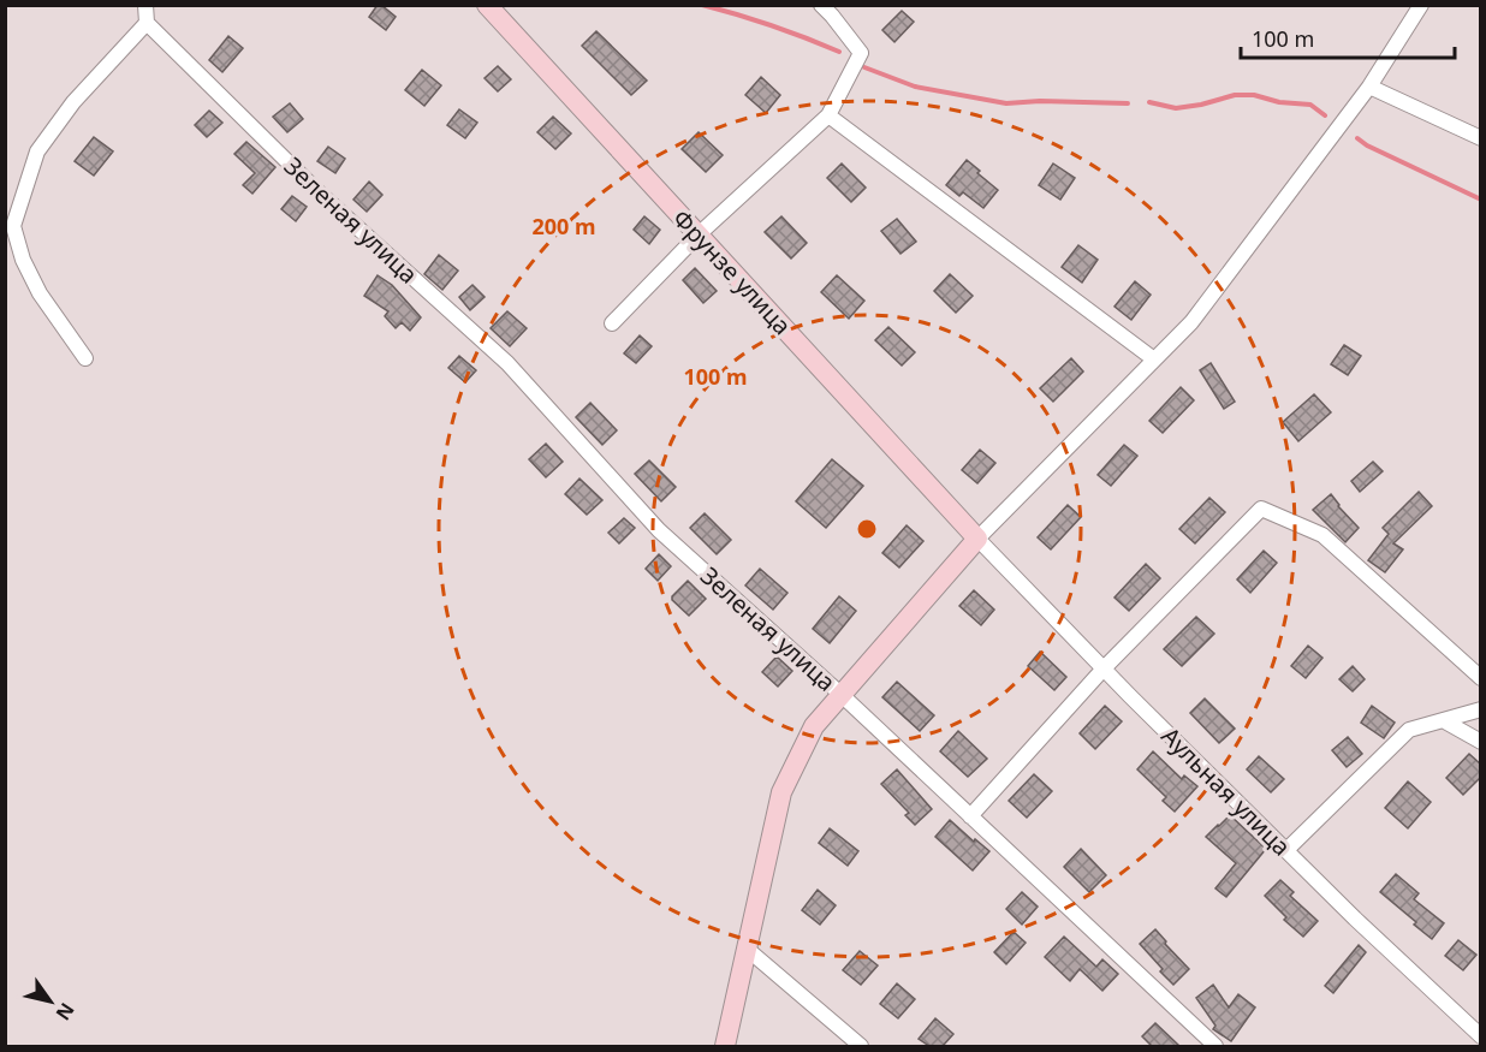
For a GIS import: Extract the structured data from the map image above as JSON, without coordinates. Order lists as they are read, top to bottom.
{
  "streets": {
    "street": ["Зеленая улица", "Фрунзе улица", "Аульная улица"]
  },
  "crossings": [
    ["Фрунзе улица", "Аульная улица"]
  ],
  "scale_bar": "100 m",
  "north": "bottom right",
  "rings": ["200 m", "100 m"]
}
